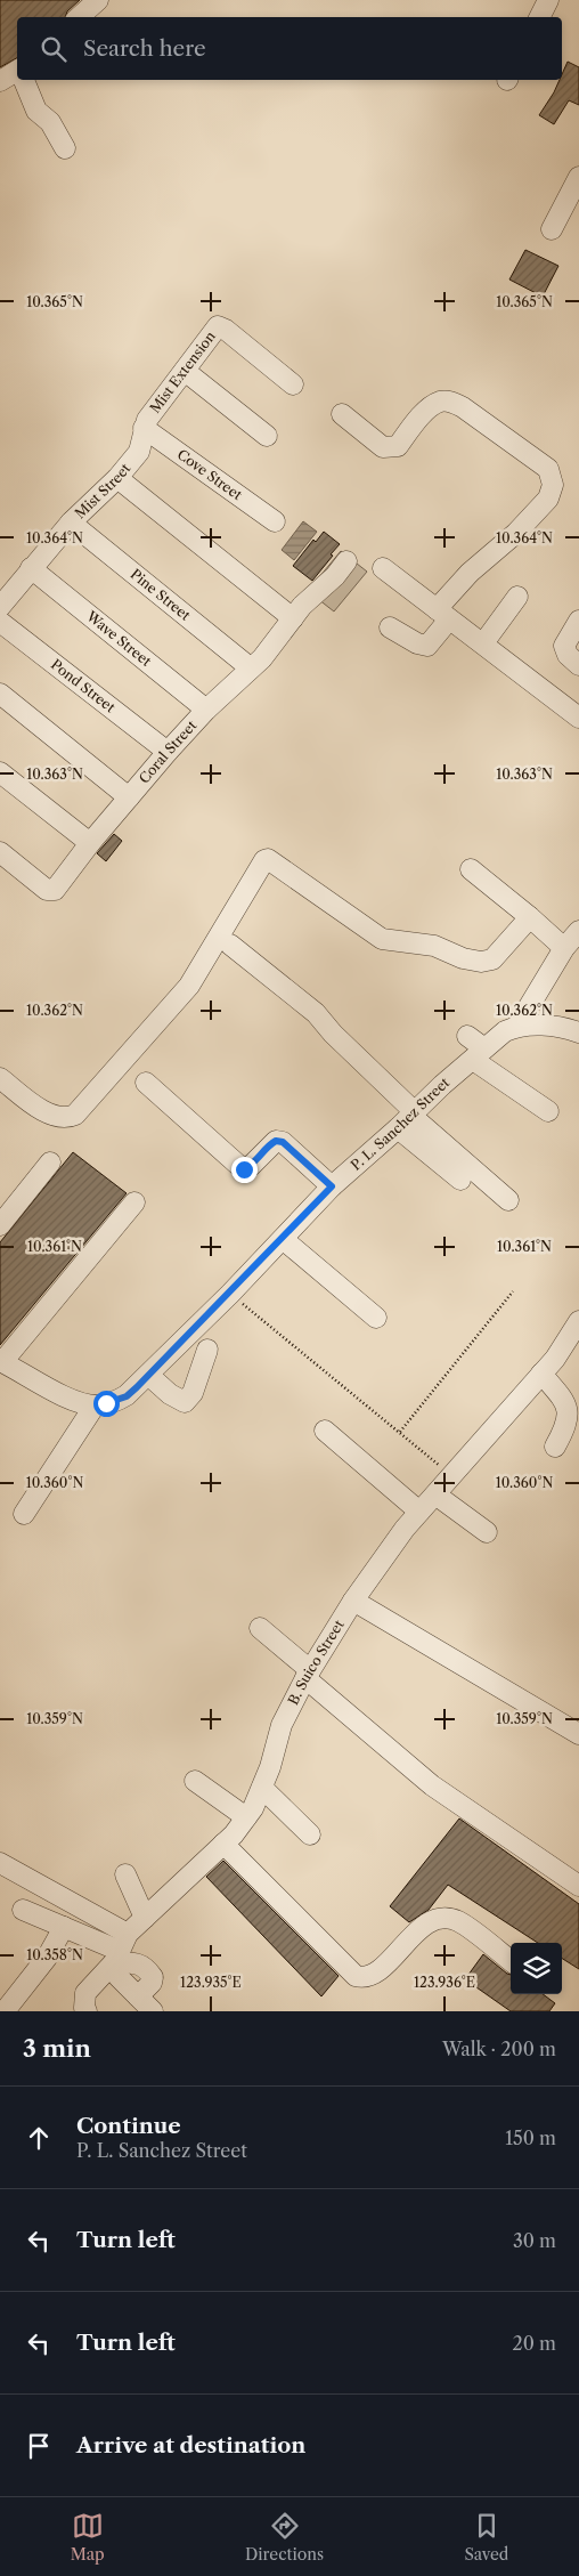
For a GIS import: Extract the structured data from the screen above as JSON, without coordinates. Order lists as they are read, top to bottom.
{
  "streets": {
    "street": [
      "Mist Extension",
      "Cove Street",
      "Mist Street",
      "Pine Street",
      "Wave Street",
      "Pond Street",
      "Coral Street",
      "P. L. Sanchez Street",
      "B. Suico Street"
    ]
  },
  "crossings": [
    ["Mist Extension", "Cove Street"],
    ["Mist Extension", "Mist Street"],
    ["Mist Street", "Pine Street"],
    ["Mist Street", "Wave Street"],
    ["Pine Street", "Coral Street"],
    ["Wave Street", "Coral Street"],
    ["Pond Street", "Coral Street"]
  ],
  "page": {
    "search": "Search here",
    "heading": ["3 min", "Walk · 200 m"],
    "list": [
      ["Continue", "P. L. Sanchez Street", "150 m"],
      ["Turn left", "30 m"],
      ["Turn left", "20 m"],
      "Arrive at destination"
    ],
    "nav": ["Map", "Directions", "Saved"]
  },
  "coordinates": [
    "10.365°N",
    "10.364°N",
    "10.363°N",
    "10.362°N",
    "10.361°N",
    "10.360°N",
    "10.359°N",
    "10.358°N",
    "123.935°E",
    "123.936°E"
  ]
}
